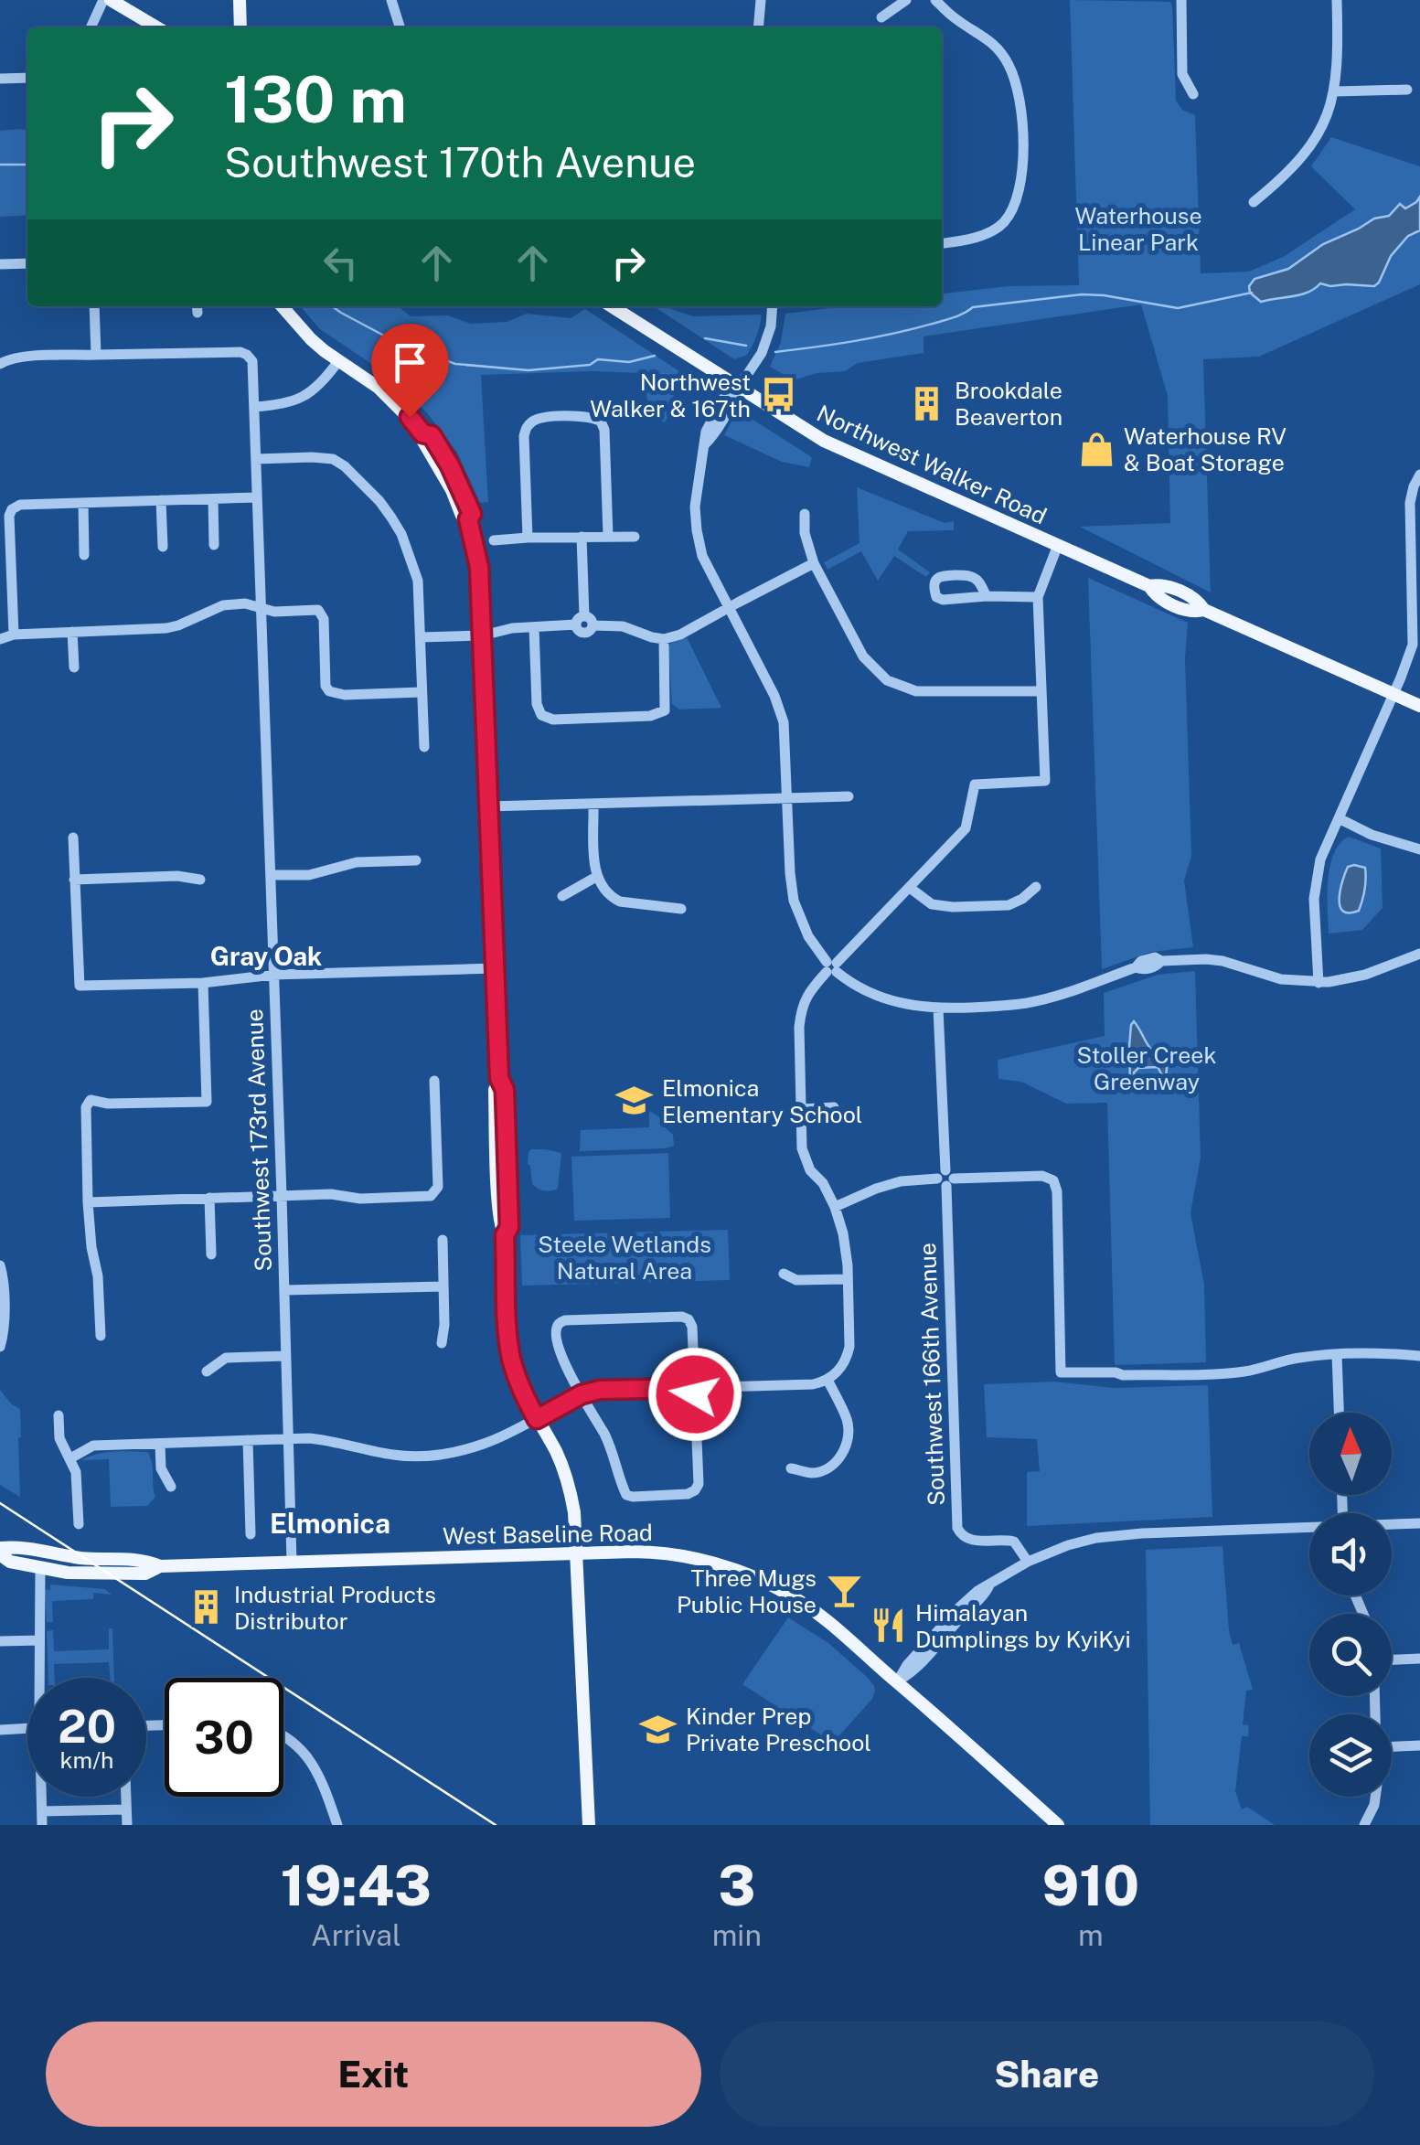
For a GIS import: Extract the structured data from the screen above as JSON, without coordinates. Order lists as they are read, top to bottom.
{
  "streets": {
    "main road": ["Northwest Walker Road", "West Baseline Road"],
    "street": ["Southwest 173rd Avenue", "Southwest 166th Avenue"]
  },
  "crossings": [
    ["Southwest 173rd Avenue", "West Baseline Road"]
  ],
  "districts": ["Gray Oak", "Elmonica"],
  "parks": ["Waterhouse Linear Park", "Stoller Creek Greenway", "Steele Wetlands Natural Area"],
  "places": {
    "bus stop": ["Northwest Walker & 167th"],
    "building": ["Brookdale Beaverton", "Industrial Products Distributor"],
    "shop": ["Waterhouse RV & Boat Storage"],
    "school or university": ["Elmonica Elementary School", "Kinder Prep Private Preschool"],
    "bar": ["Three Mugs Public House"],
    "restaurant": ["Himalayan Dumplings by KyiKyi"]
  },
  "north": "top",
  "page": {
    "turn": ["130 m", "Southwest 170th Avenue"],
    "speed": "20 km/h",
    "limit": "30",
    "eta": [
      "19:43",
      "Arrival",
      "3",
      "min",
      "910",
      "m"
    ],
    "buttons": ["Exit", "Share"]
  }
}
